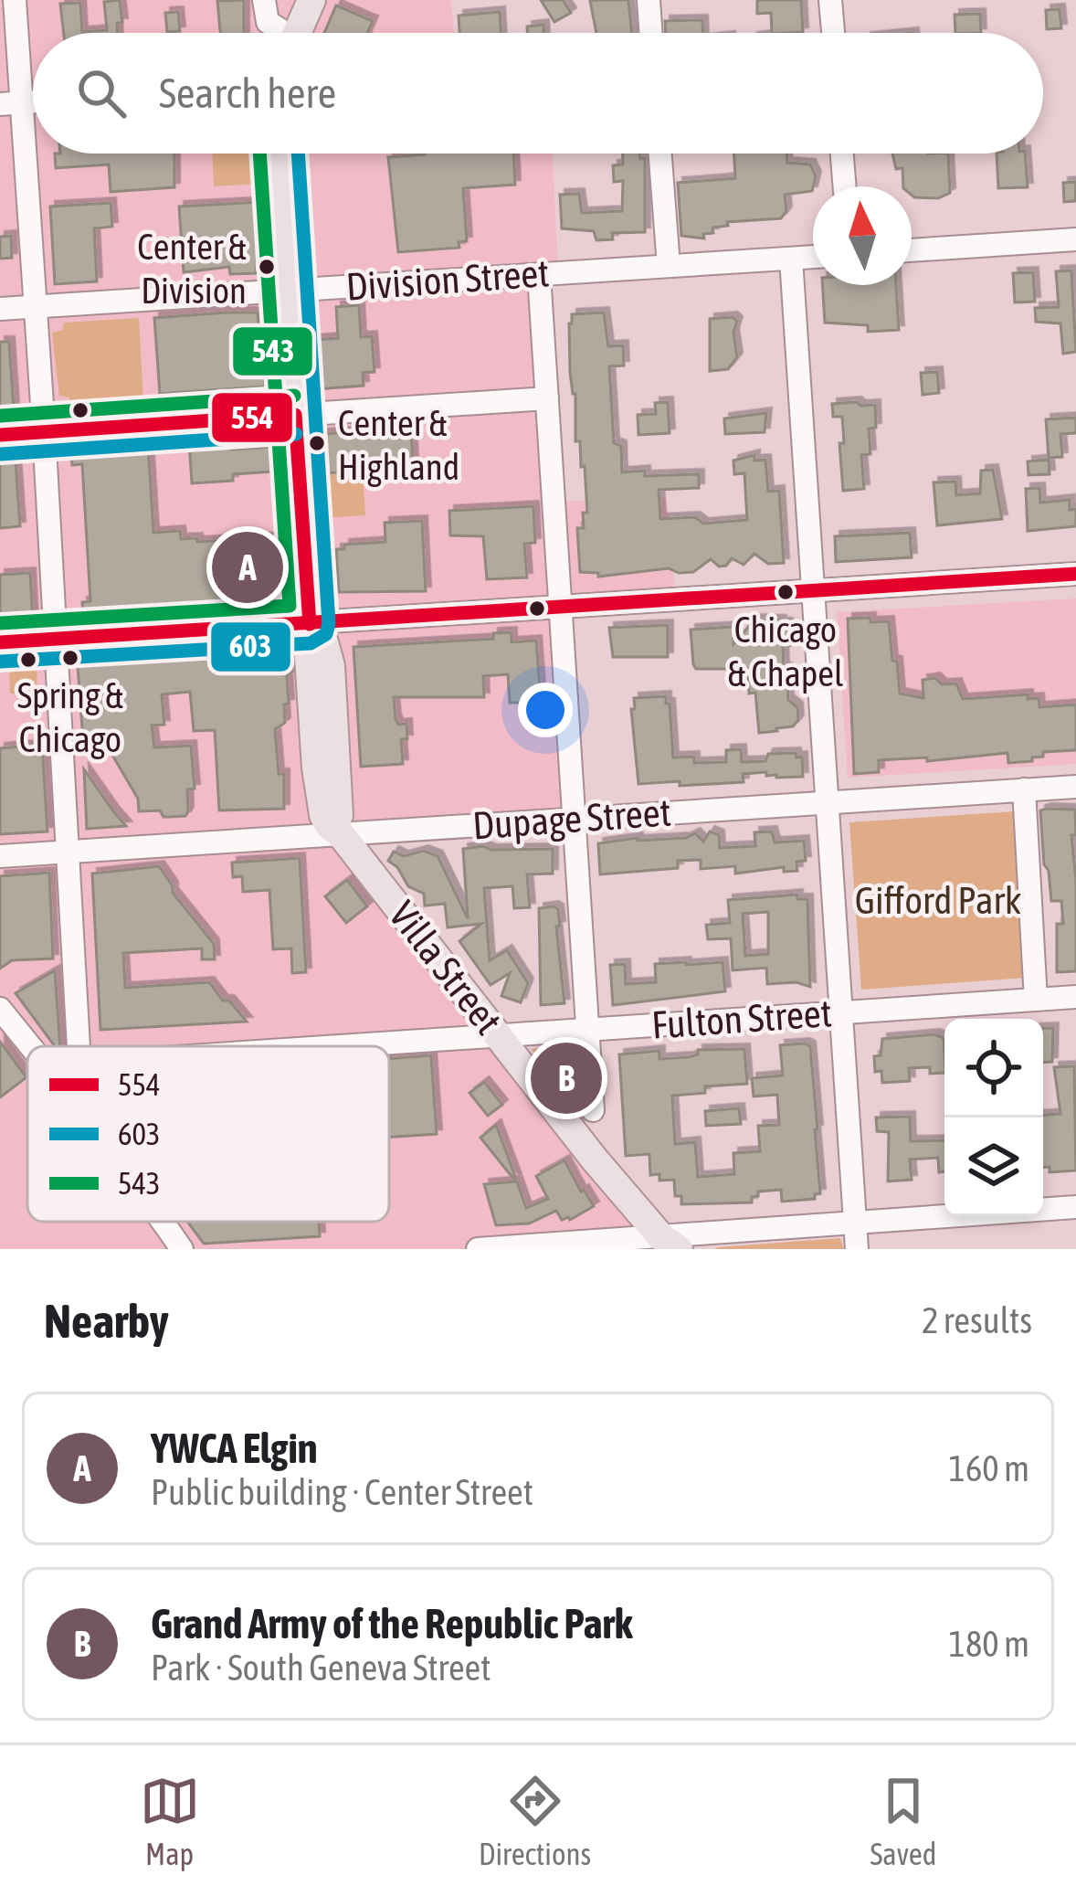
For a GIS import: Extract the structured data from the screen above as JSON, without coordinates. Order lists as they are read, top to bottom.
{
  "streets": {
    "main road": ["Villa Street"],
    "street": ["Division Street", "Dupage Street", "Fulton Street"]
  },
  "crossings": [
    ["Division Street", "Villa Street"],
    ["Dupage Street", "Villa Street"],
    ["Villa Street", "Fulton Street"]
  ],
  "parks": ["Gifford Park"],
  "places": [
    "Center & Division",
    "Center & Highland",
    "Chicago & Chapel",
    "Spring & Chicago"
  ],
  "lines": ["transit line 603", "transit line 543", "transit line 554"],
  "legend": ["554", "603", "543"],
  "north": "top",
  "page": {
    "search": "Search here",
    "pins": ["A", "B"],
    "heading": ["Nearby", "2 results"],
    "list": [
      {
        "mark": "A",
        "name": "YWCA Elgin",
        "note": "Public building · Center Street",
        "value": "160 m"
      },
      {
        "mark": "B",
        "name": "Grand Army of the Republic Park",
        "note": "Park · South Geneva Street",
        "value": "180 m"
      }
    ],
    "nav": ["Map", "Directions", "Saved"]
  }
}
